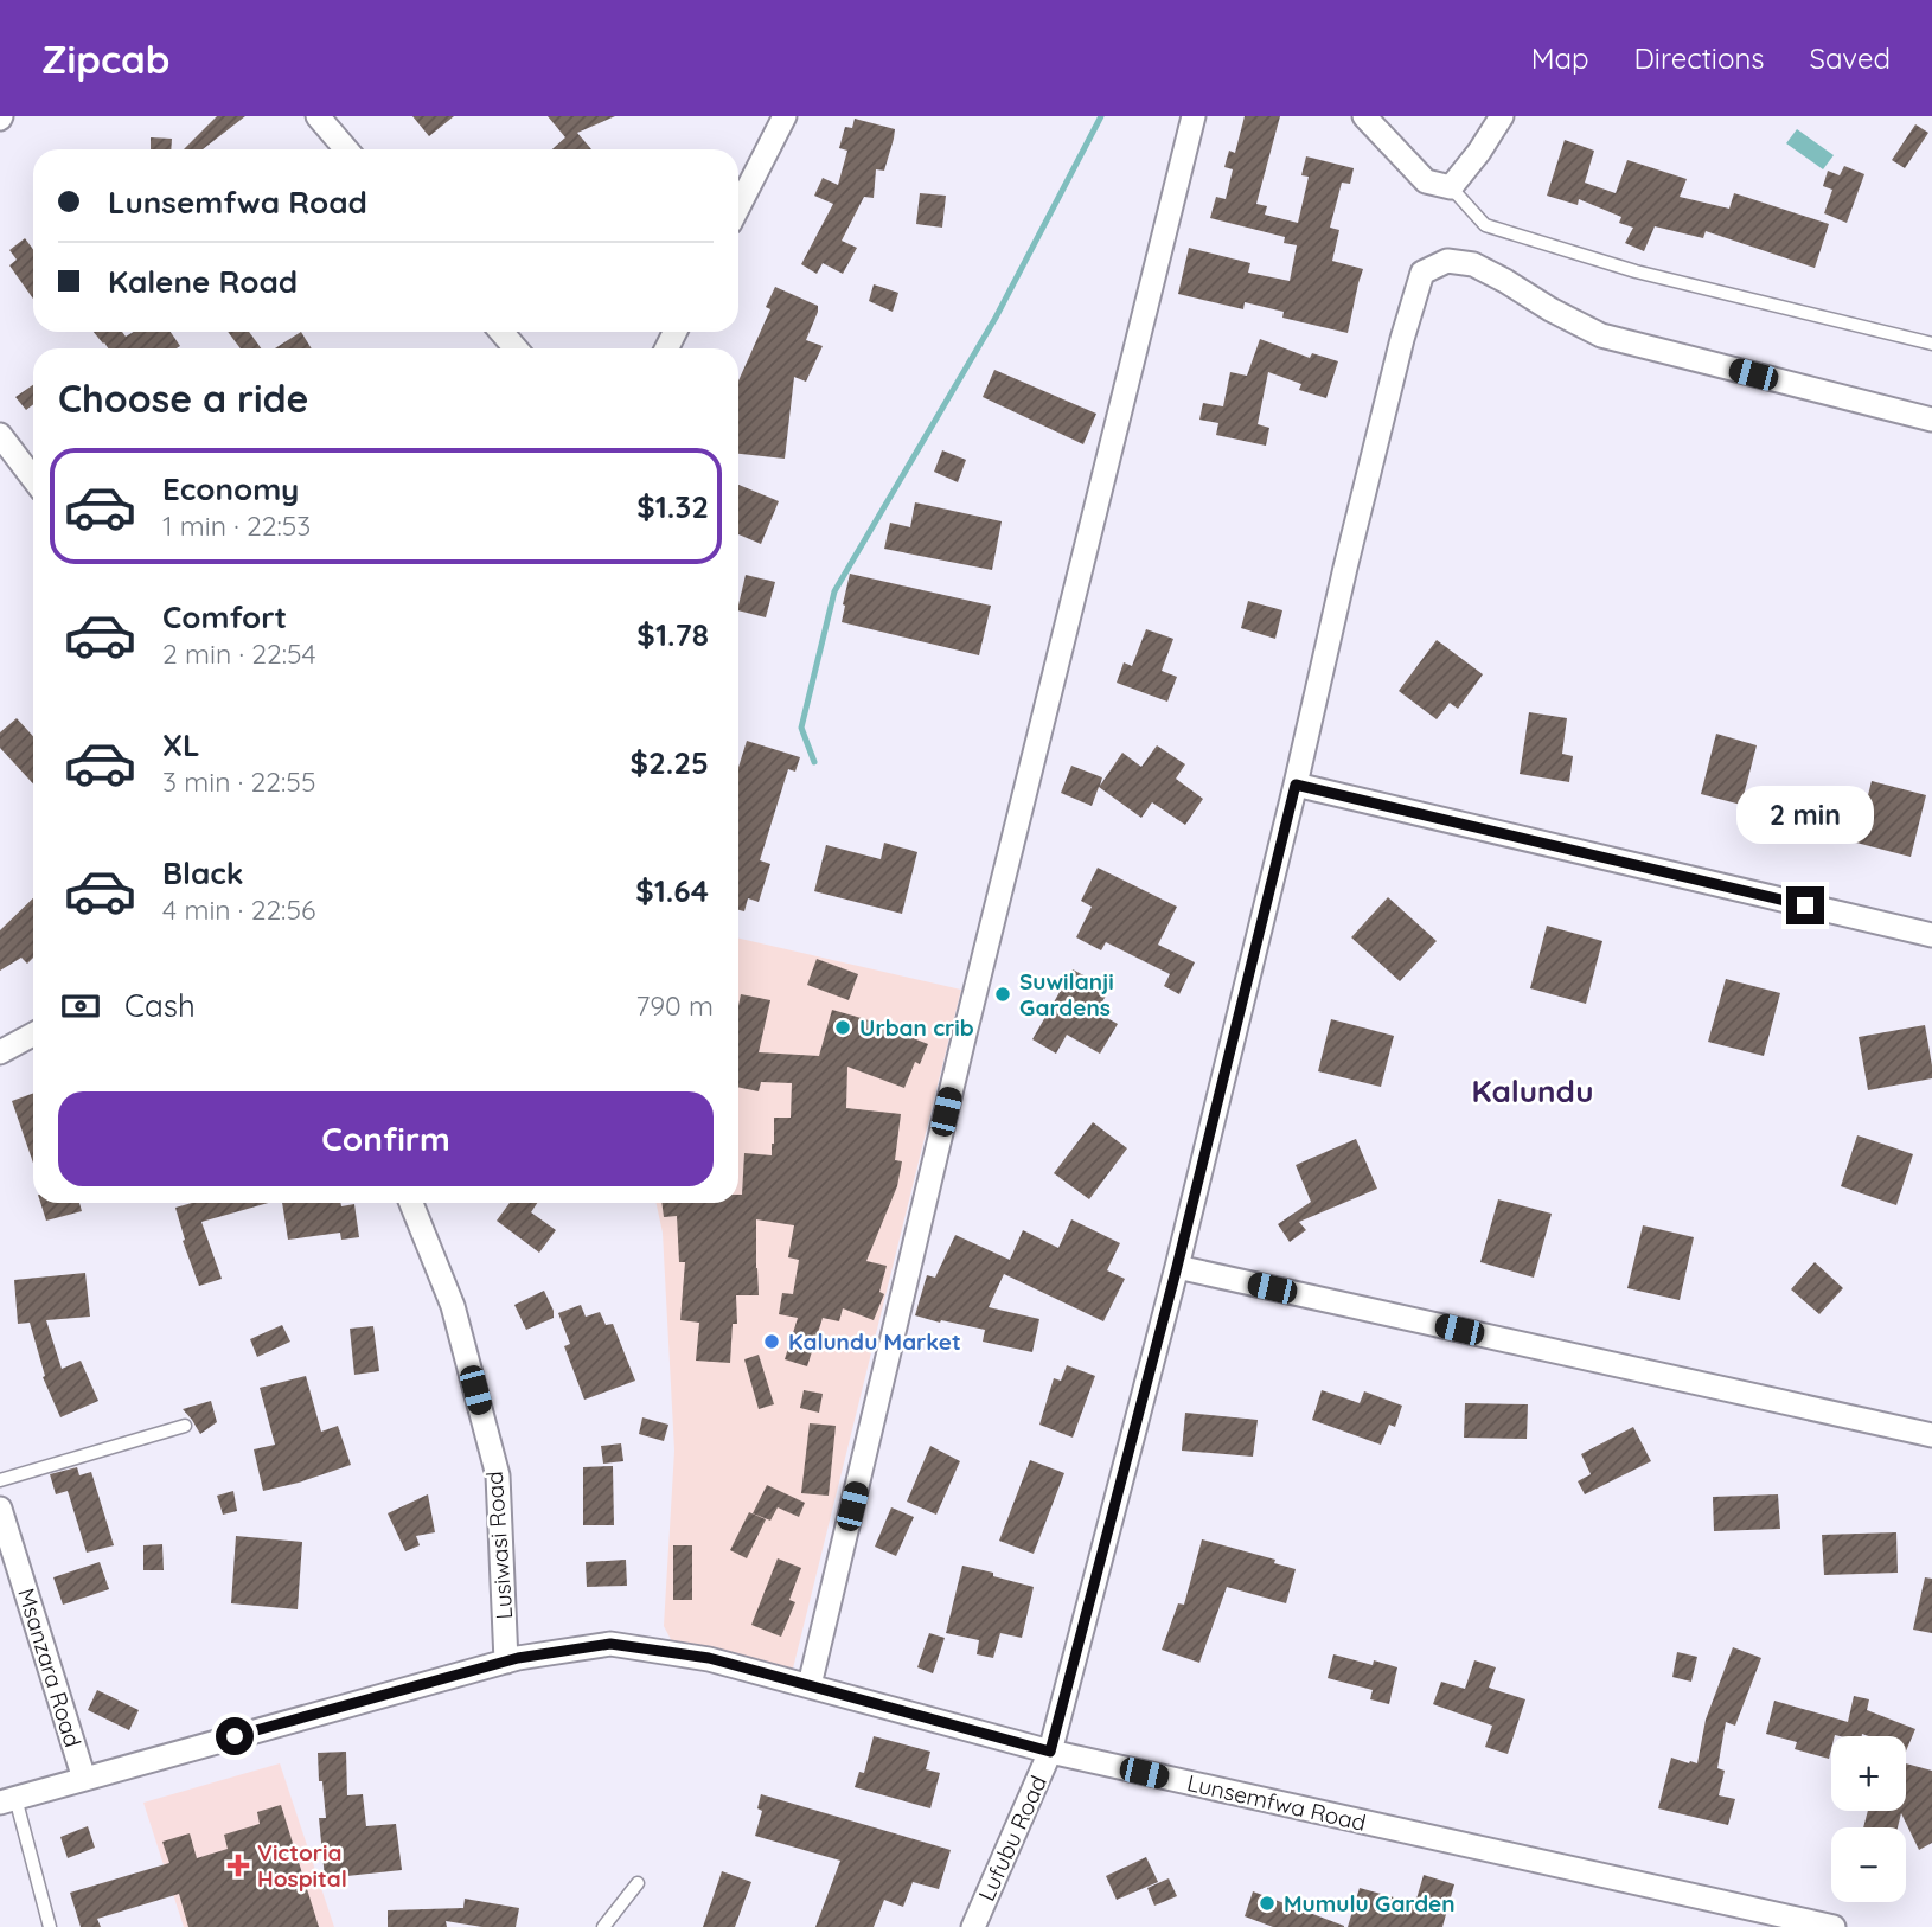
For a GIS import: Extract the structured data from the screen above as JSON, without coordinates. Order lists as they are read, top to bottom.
{
  "streets": {
    "street": [
      "Lusiwasi Road",
      "Msanzara Road",
      "Lunsemfwa Road",
      "Lufubu Road"
    ]
  },
  "crossings": [
    ["Lusiwasi Road", "Lunsemfwa Road"],
    ["Msanzara Road", "Lunsemfwa Road"],
    ["Lunsemfwa Road", "Lufubu Road"]
  ],
  "districts": ["Kalundu"],
  "places": {
    "other": [
      "Suwilanji Gardens",
      "Urban crib",
      "Kalundu Market",
      "Mumulu Garden"
    ],
    "health": ["Victoria Hospital"]
  },
  "page": {
    "header": "Zipcab",
    "nav": ["Map", "Directions", "Saved"],
    "banner": ["Lunsemfwa Road", "Kalene Road"],
    "heading": "Choose a ride",
    "list": [
      {
        "name": "Economy",
        "note": "1 min · 22:53",
        "value": "$1.32"
      },
      {
        "name": "Comfort",
        "note": "2 min · 22:54",
        "value": "$1.78"
      },
      {
        "name": "XL",
        "note": "3 min · 22:55",
        "value": "$2.25"
      },
      {
        "name": "Black",
        "note": "4 min · 22:56",
        "value": "$1.64"
      }
    ],
    "bubble": "2 min",
    "pay": ["Cash", "790 m"],
    "buttons": "Confirm",
    "map_buttons": ["+", "−"]
  }
}
